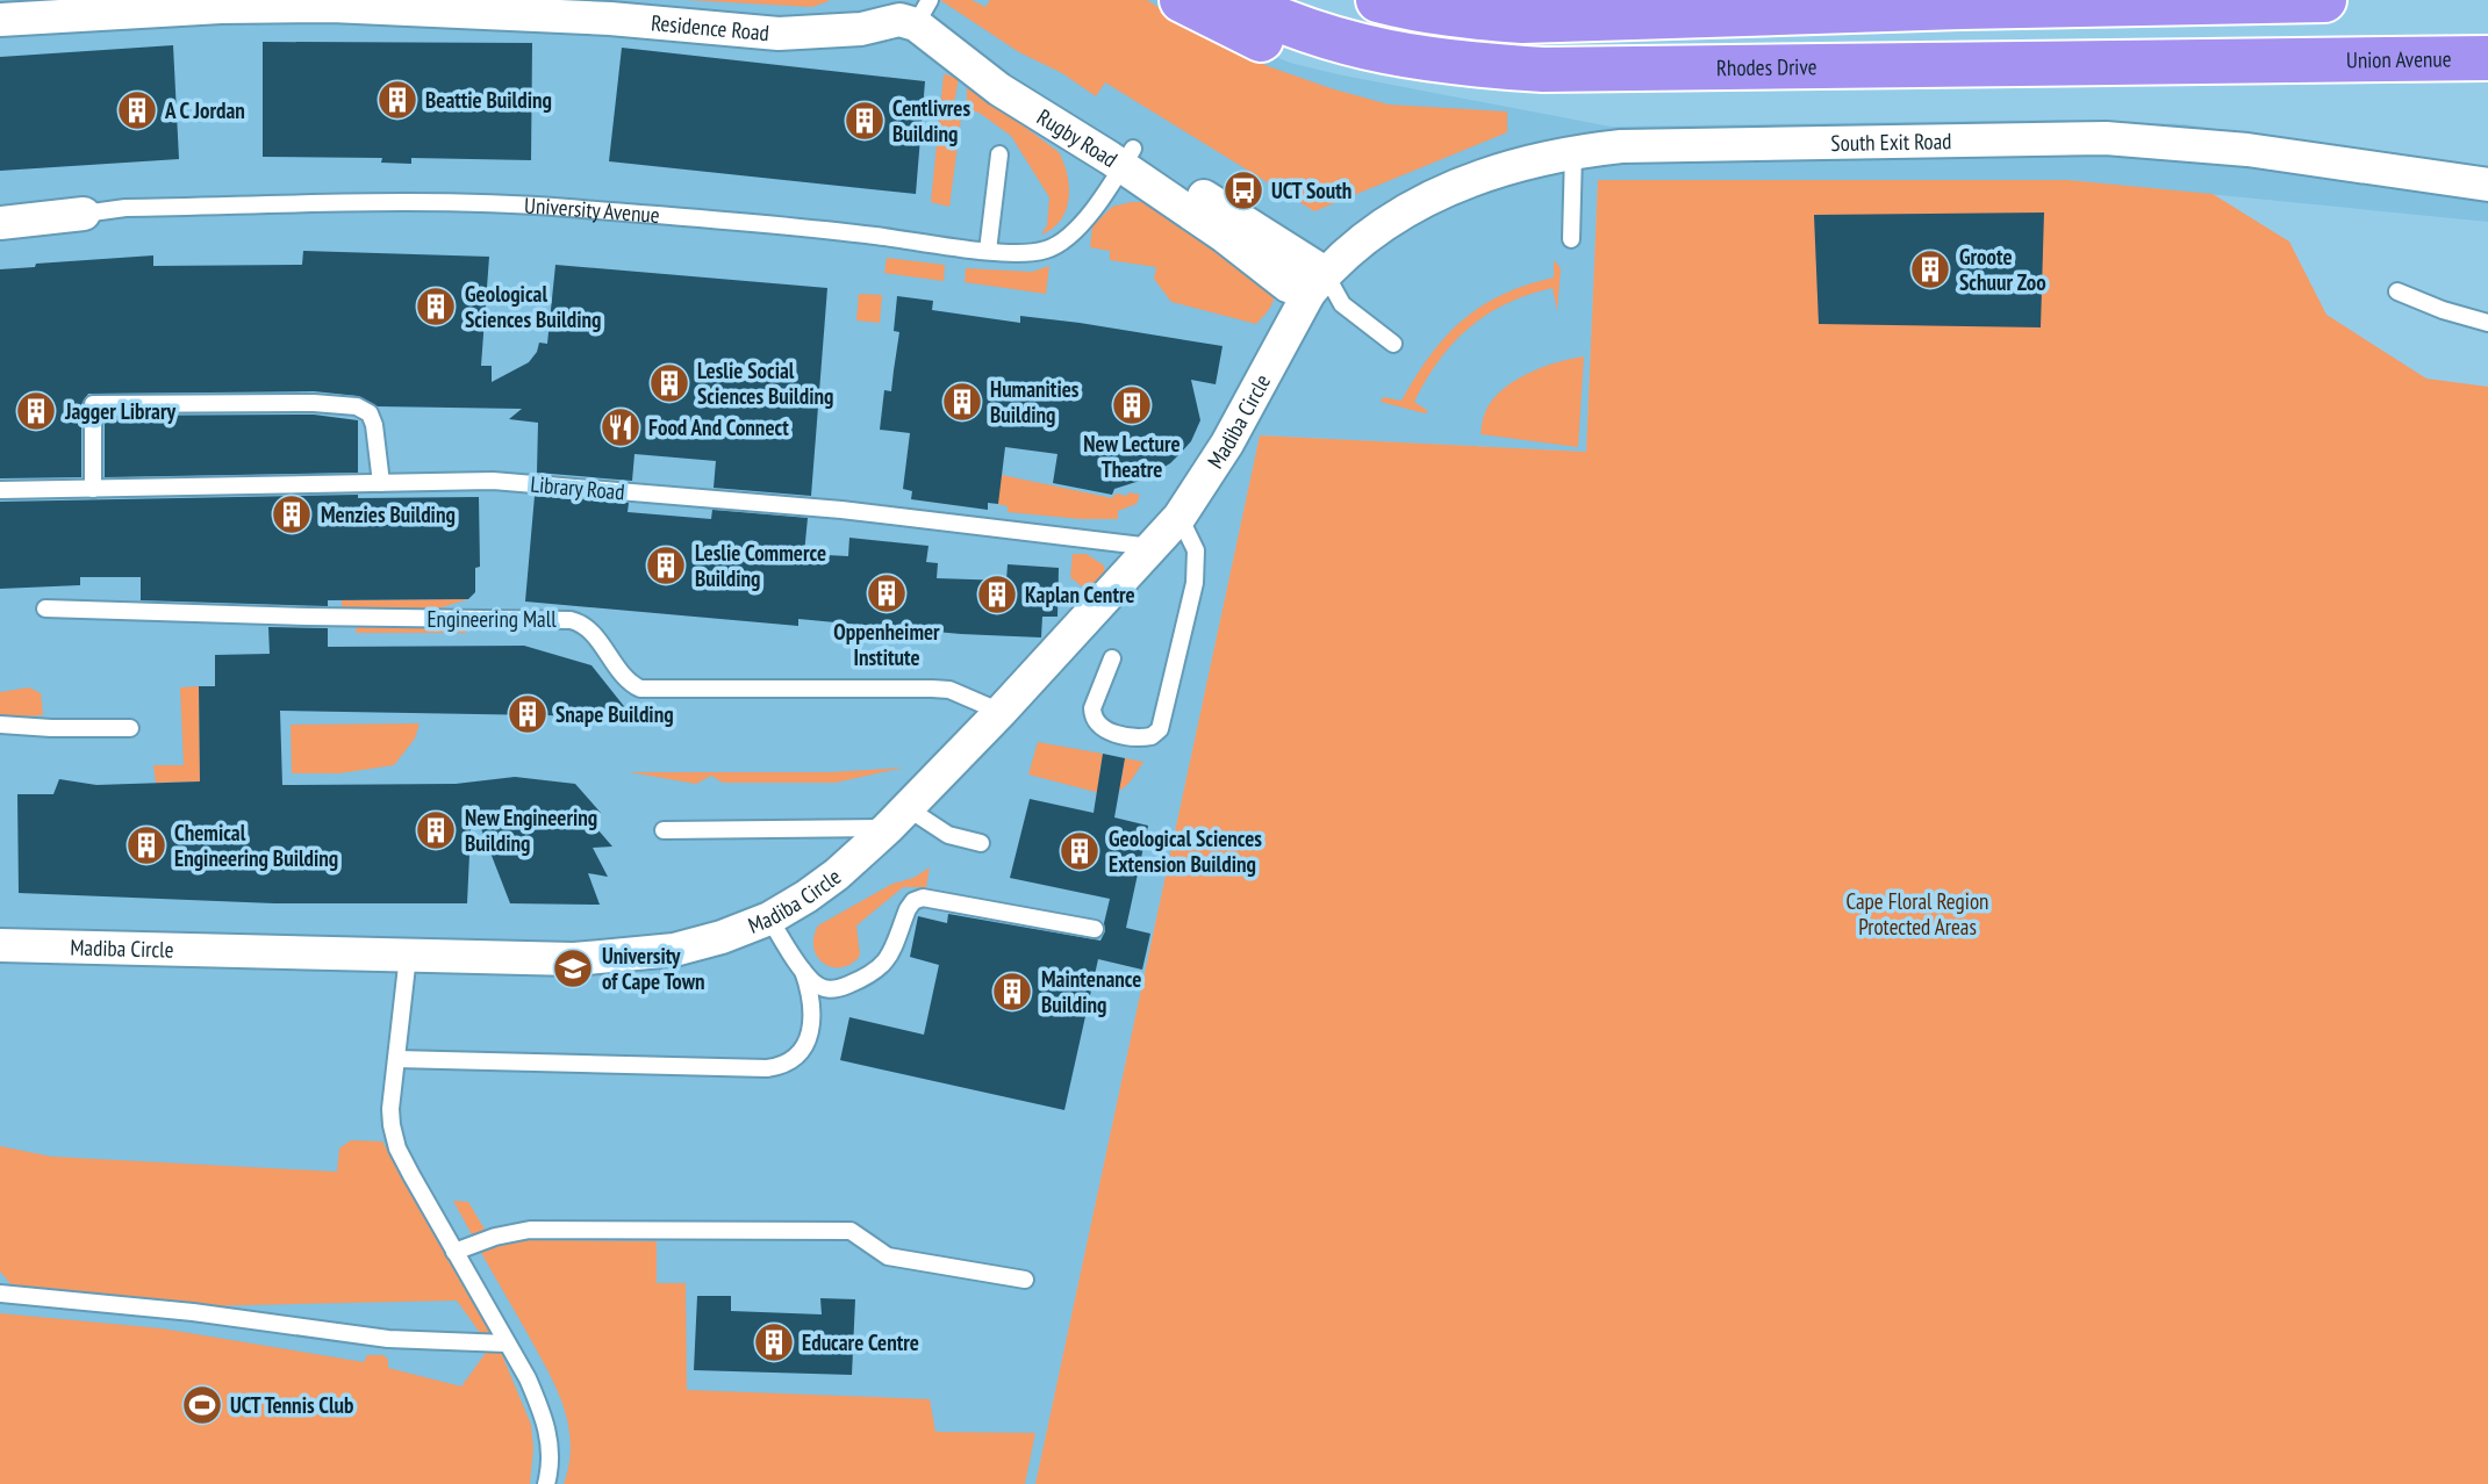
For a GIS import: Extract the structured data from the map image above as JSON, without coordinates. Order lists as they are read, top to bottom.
{
  "streets": {
    "highway": ["Union Avenue", "Rhodes Drive"],
    "street": [
      "Residence Road",
      "Rugby Road",
      "South Exit Road",
      "University Avenue",
      "Madiba Circle"
    ],
    "lane": ["Library Road", "Engineering Mall"]
  },
  "crossings": [
    ["Residence Road", "Rugby Road"],
    ["Union Avenue", "Rhodes Drive"],
    ["Rugby Road", "South Exit Road"],
    ["Rugby Road", "University Avenue"],
    ["Rugby Road", "Madiba Circle"],
    ["South Exit Road", "Madiba Circle"],
    ["Madiba Circle", "Library Road"],
    ["Madiba Circle", "Engineering Mall"]
  ],
  "parks": ["Cape Floral Region Protected Areas"],
  "places": {
    "building": [
      "Beattie Building",
      "A C Jordan",
      "Centlivres Building",
      "Groote Schuur Zoo",
      "Geological Sciences Building",
      "Leslie Social Sciences Building",
      "Humanities Building",
      "New Lecture Theatre",
      "Jagger Library",
      "Menzies Building",
      "Leslie Commerce Building",
      "Oppenheimer Institute",
      "Kaplan Centre",
      "Snape Building",
      "New Engineering Building",
      "Chemical Engineering Building",
      "Geological Sciences Extension Building",
      "Maintenance Building",
      "Educare Centre"
    ],
    "bus stop": ["UCT South"],
    "restaurant": ["Food And Connect"],
    "school or university": ["University of Cape Town"],
    "sports": ["UCT Tennis Club"]
  }
}
